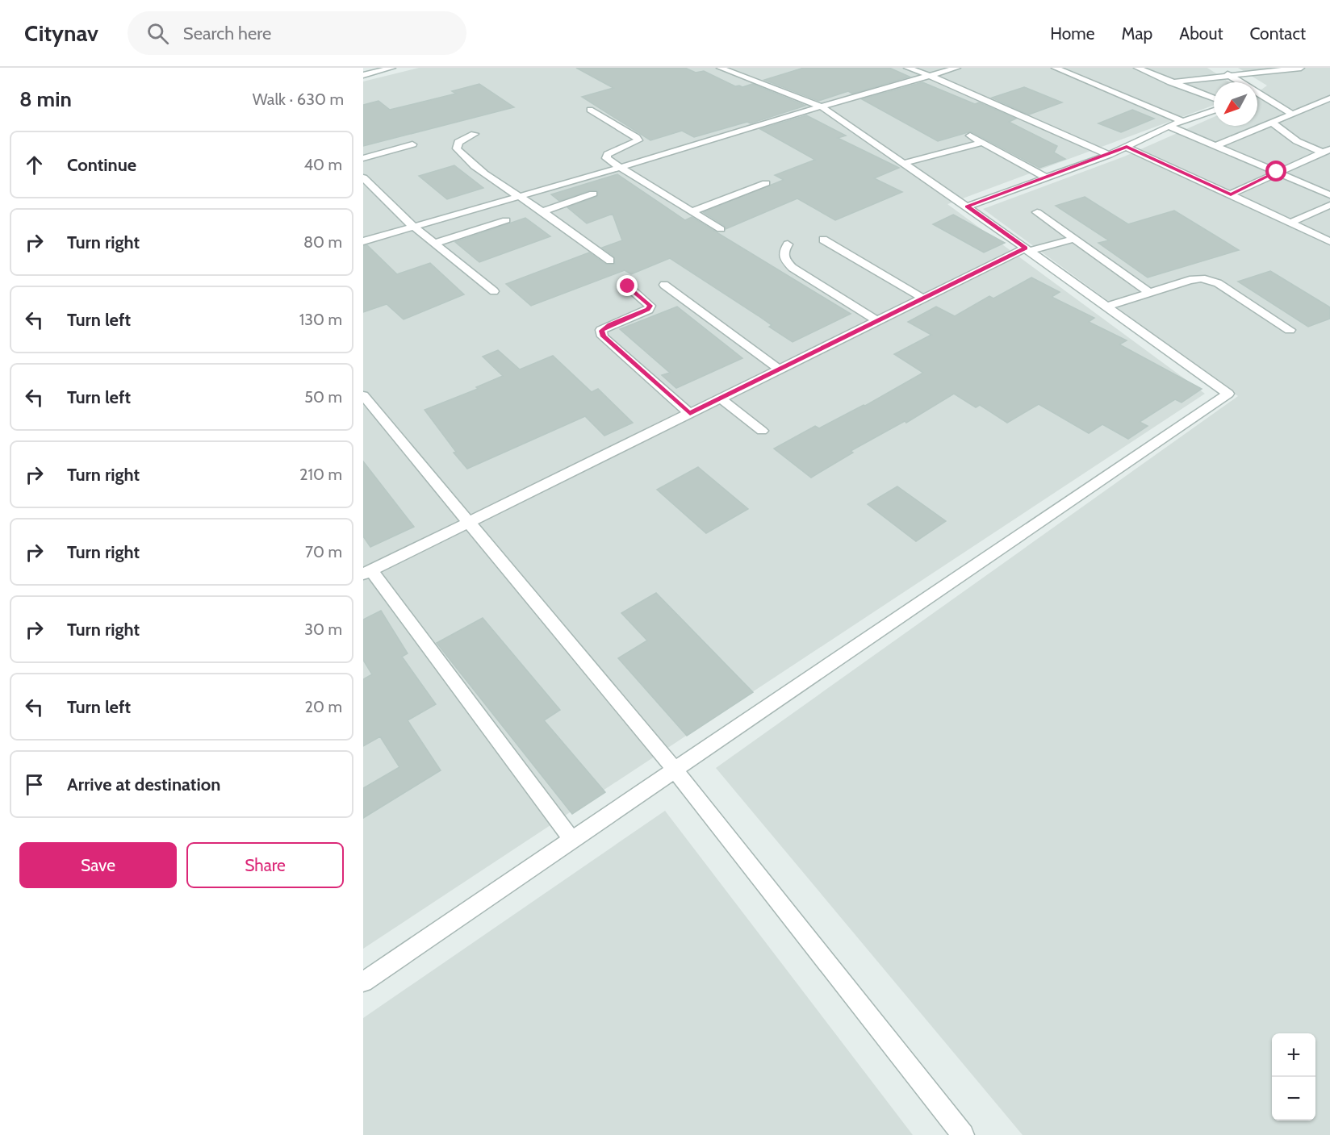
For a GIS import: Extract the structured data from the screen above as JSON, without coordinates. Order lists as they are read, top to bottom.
{
  "north": "bottom left",
  "page": {
    "header": "Citynav",
    "search": "Search here",
    "nav": [
      "Home",
      "Map",
      "About",
      "Contact"
    ],
    "heading": ["8 min", "Walk · 630 m"],
    "list": [
      ["Continue", "40 m"],
      ["Turn right", "80 m"],
      ["Turn left", "130 m"],
      ["Turn left", "50 m"],
      ["Turn right", "210 m"],
      ["Turn right", "70 m"],
      ["Turn right", "30 m"],
      ["Turn left", "20 m"],
      "Arrive at destination"
    ],
    "buttons": ["Save", "Share"],
    "map_buttons": ["+", "−"]
  }
}
